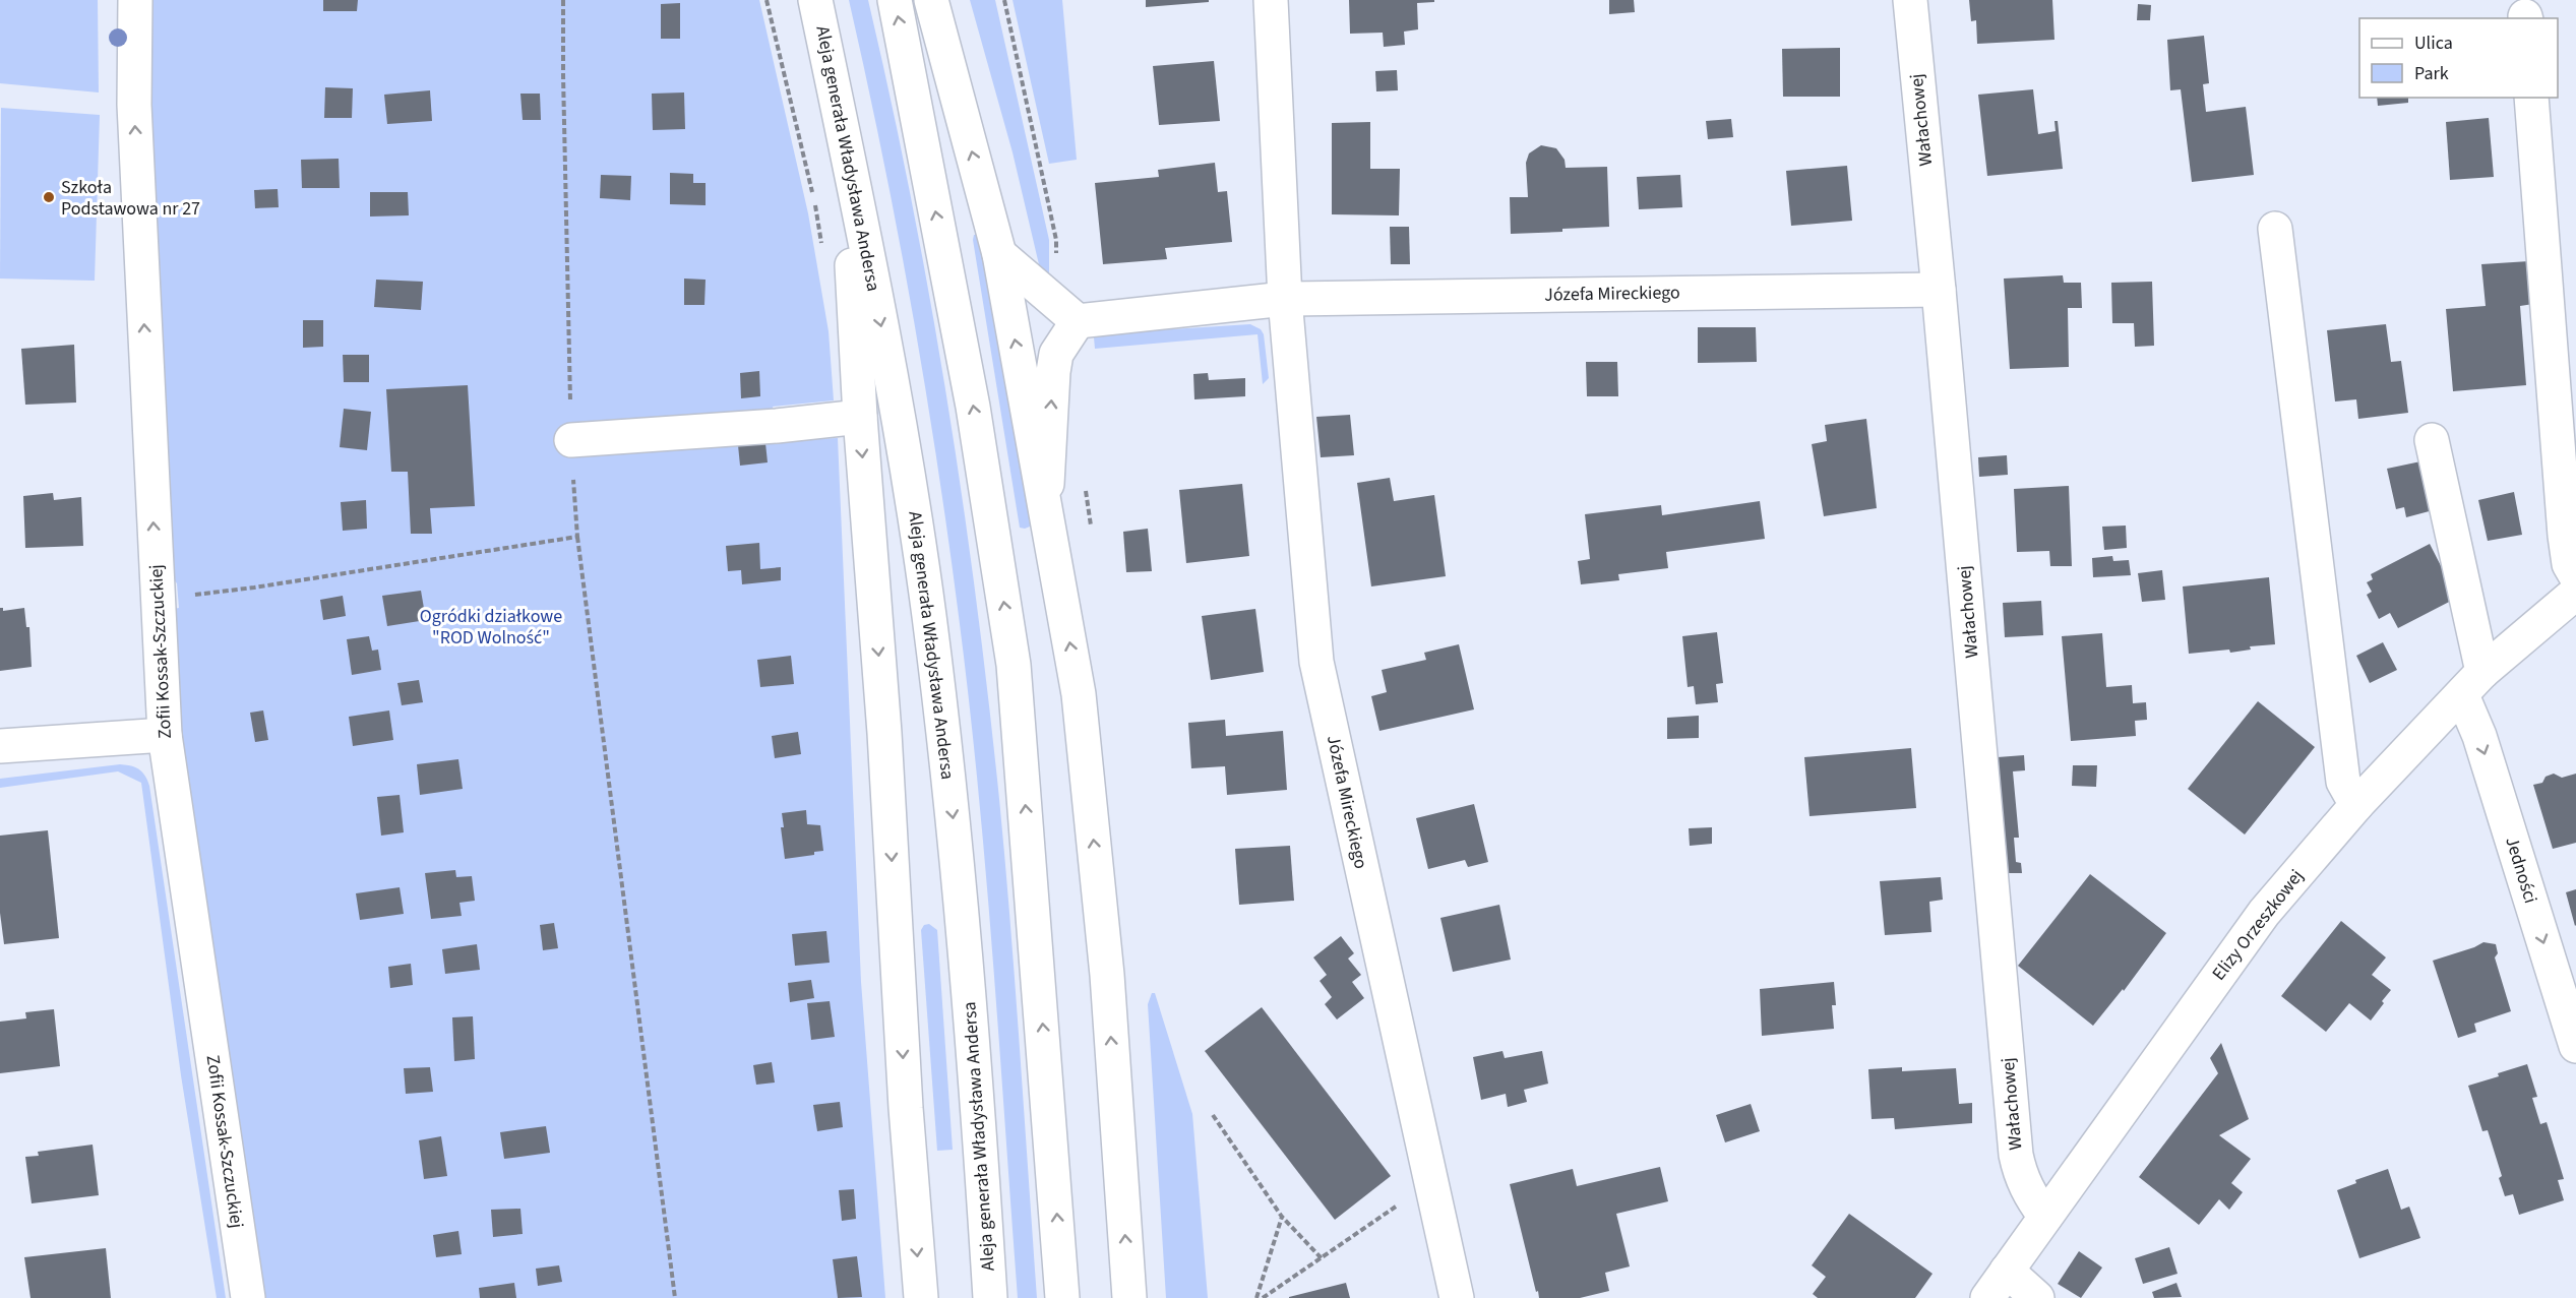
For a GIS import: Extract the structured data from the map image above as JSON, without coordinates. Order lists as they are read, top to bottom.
{
  "streets": {
    "street": [
      "Wałachowej",
      "Aleja generała Władysława Andersa",
      "Józefa Mireckiego",
      "Zofii Kossak-Szczuckiej",
      "Jedności",
      "Elizy Orzeszkowej"
    ]
  },
  "crossings": [
    ["Wałachowej", "Józefa Mireckiego"],
    ["Wałachowej", "Elizy Orzeszkowej"],
    ["Jedności", "Elizy Orzeszkowej"]
  ],
  "one_way": ["Zofii Kossak-Szczuckiej", "Jedności"],
  "parks": ["Ogródki działkowe \"ROD Wolność\""],
  "places": ["Szkoła Podstawowa nr 27"],
  "legend": ["Ulica", "Park"]
}
